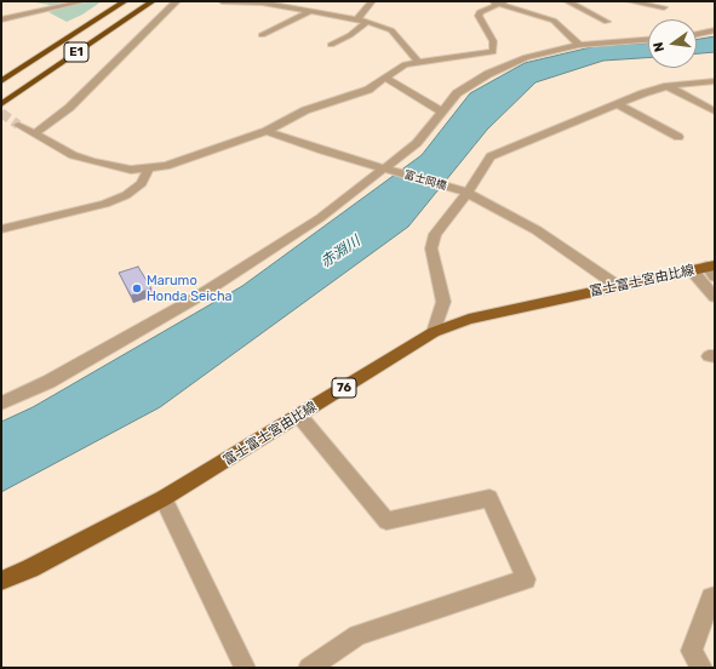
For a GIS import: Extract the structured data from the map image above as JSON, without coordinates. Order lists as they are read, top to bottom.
{
  "streets": {
    "highway": ["E1"],
    "main road": ["富士富士宮由比線", "76"],
    "street": ["富士岡橋"]
  },
  "crossings": [
    ["富士岡橋", "富士富士宮由比線"]
  ],
  "water": ["赤淵川"],
  "places": ["Marumo Honda Seicha"],
  "north": "left"
}
